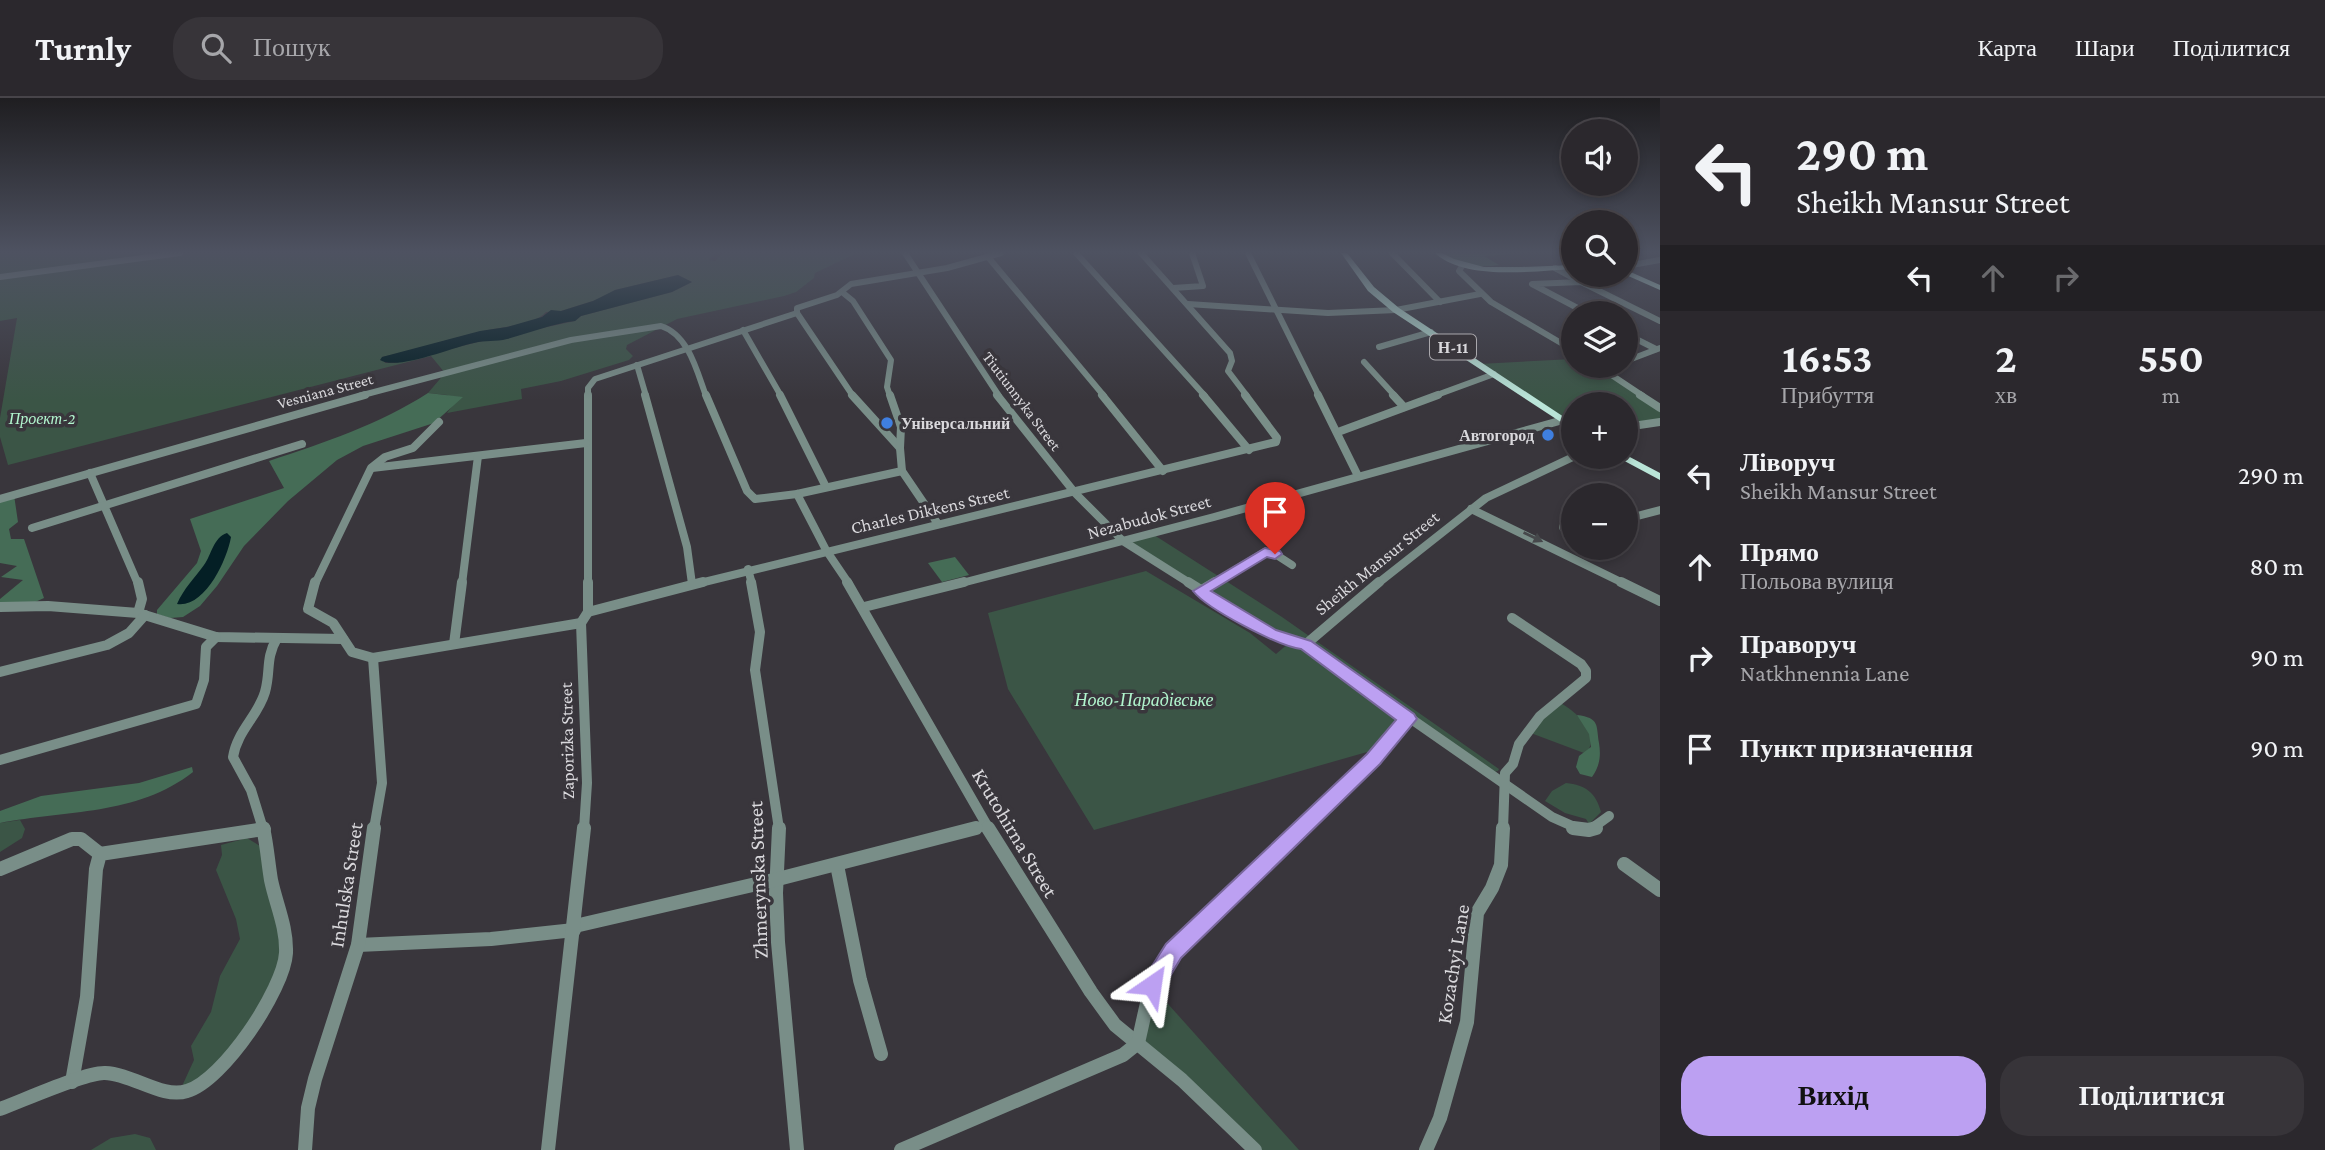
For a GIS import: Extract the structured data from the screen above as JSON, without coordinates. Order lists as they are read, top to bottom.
{
  "streets": {
    "main road": ["Н-11"],
    "street": [
      "Vesniana Street",
      "Tiutiunnyka Street",
      "Charles Dikkens Street",
      "Nezabudok Street",
      "Sheikh Mansur Street",
      "Zaporizka Street",
      "Krutohirna Street",
      "Zhmerynska Street",
      "Inhulska Street",
      "Kozachyi Lane"
    ]
  },
  "crossings": [
    ["Tiutiunnyka Street", "Charles Dikkens Street"],
    ["Tiutiunnyka Street", "Nezabudok Street"],
    ["Tiutiunnyka Street", "Sheikh Mansur Street"],
    ["Charles Dikkens Street", "Zaporizka Street"],
    ["Charles Dikkens Street", "Krutohirna Street"],
    ["Charles Dikkens Street", "Zhmerynska Street"],
    ["Charles Dikkens Street", "Inhulska Street"],
    ["Nezabudok Street", "Krutohirna Street"]
  ],
  "parks": ["Проект-2", "Ново-Парадівське"],
  "places": ["Універсальний", "Автогород"],
  "page": {
    "header": "Turnly",
    "search": "Пошук",
    "nav": ["Карта", "Шари", "Поділитися"],
    "turn": ["290 m", "Sheikh Mansur Street"],
    "map_buttons": ["+", "−"],
    "eta": [
      "16:53",
      "Прибуття",
      "2",
      "хв",
      "550",
      "m"
    ],
    "list": [
      {
        "name": "Ліворуч",
        "note": "Sheikh Mansur Street",
        "value": "290 m"
      },
      {
        "name": "Прямо",
        "note": "Польова вулиця",
        "value": "80 m"
      },
      {
        "name": "Праворуч",
        "note": "Natkhnennia Lane",
        "value": "90 m"
      },
      {
        "name": "Пункт призначення",
        "value": "90 m"
      }
    ],
    "buttons": ["Вихід", "Поділитися"]
  }
}
